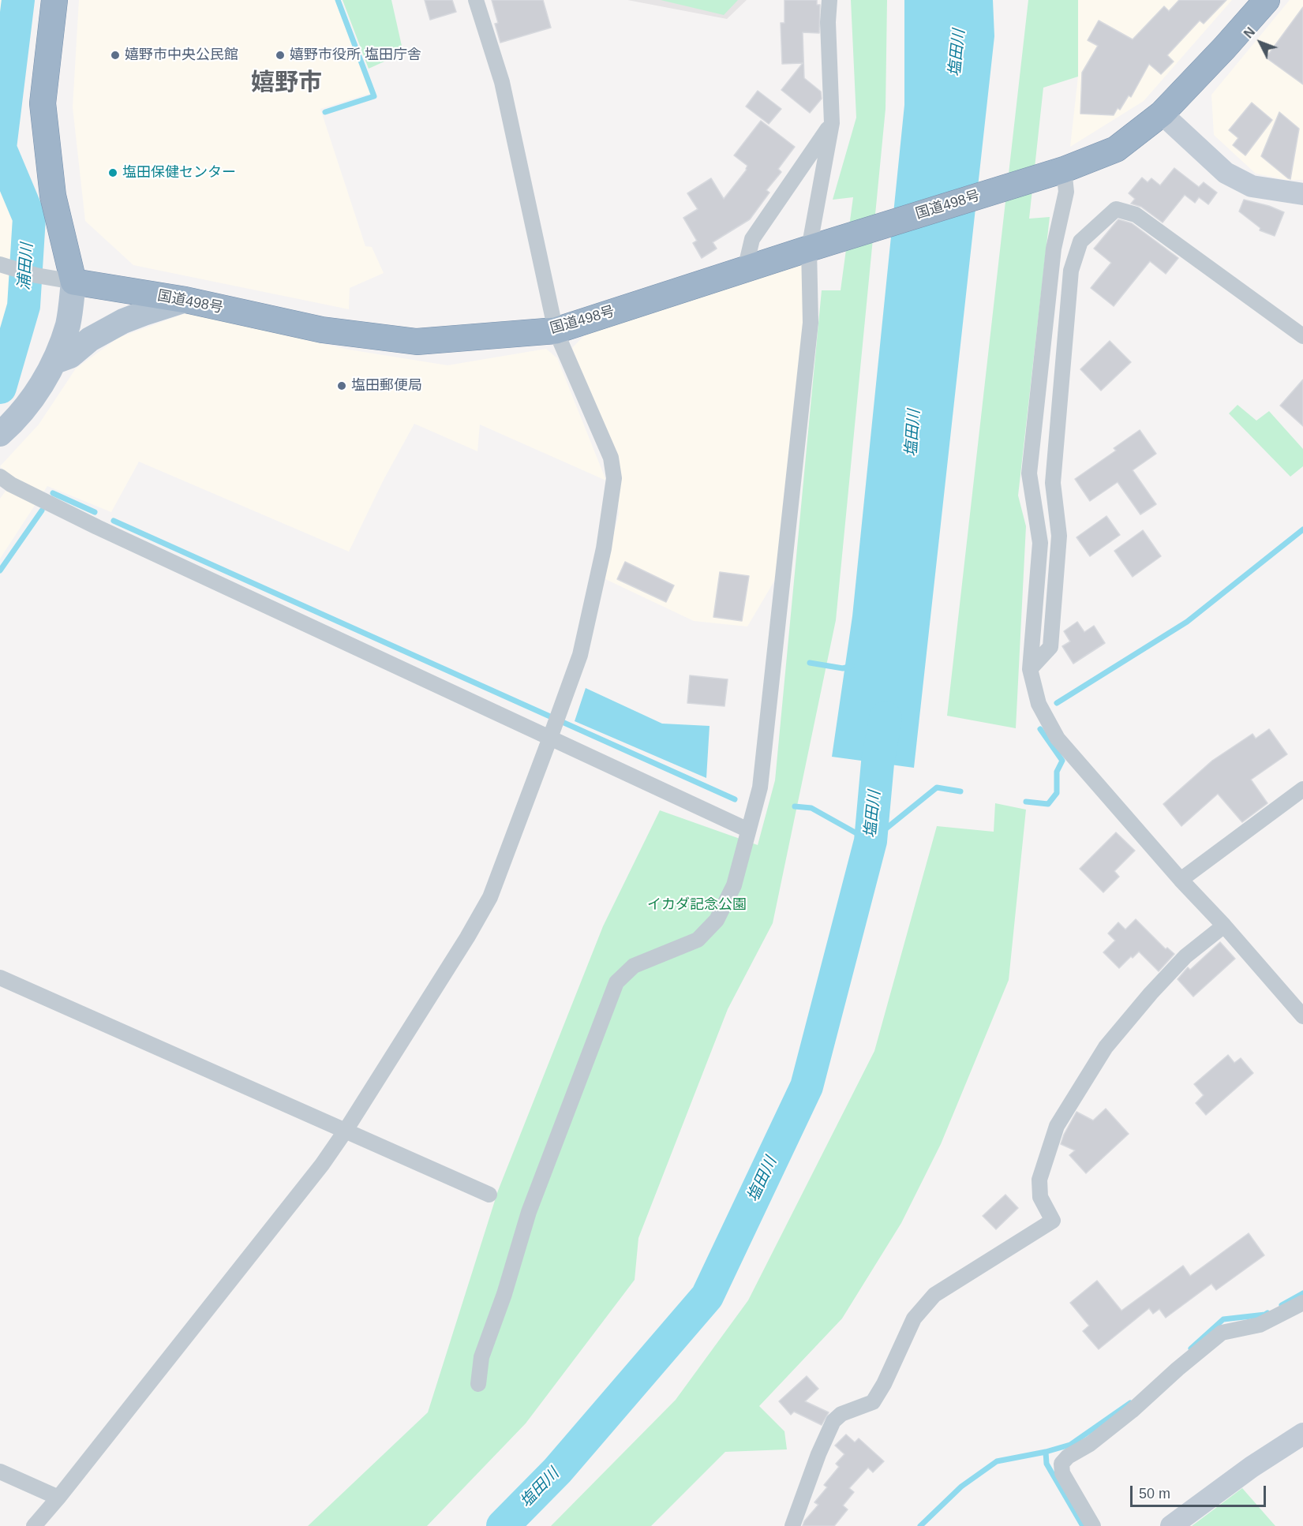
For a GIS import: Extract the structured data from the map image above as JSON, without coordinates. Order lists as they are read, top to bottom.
{
  "streets": {
    "highway": ["国道498号"]
  },
  "districts": ["嬉野市"],
  "water": ["塩田川", "浦田川"],
  "parks": ["イカダ記念公園"],
  "places": [
    "嬉野市中央公民館",
    "嬉野市役所 塩田庁舎",
    "塩田保健センター",
    "塩田郵便局"
  ],
  "scale_bar": "50 m",
  "north": "top left"
}
